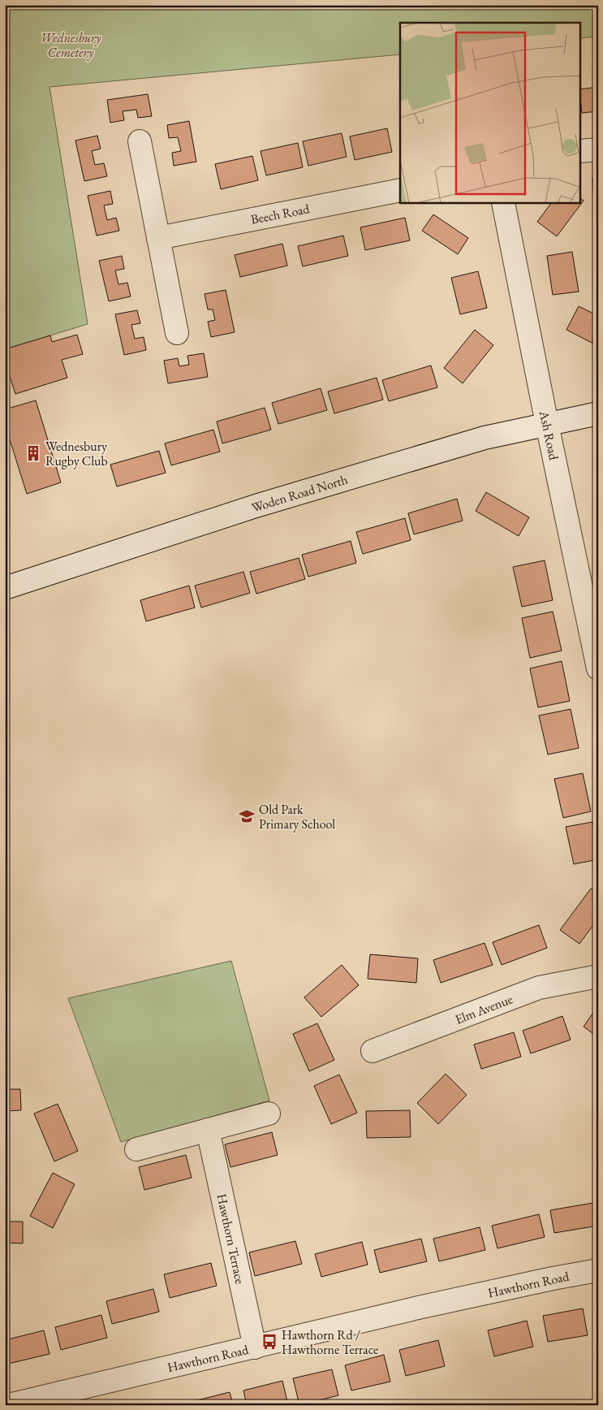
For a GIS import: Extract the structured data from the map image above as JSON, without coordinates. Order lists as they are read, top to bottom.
{
  "streets": {
    "street": [
      "Beech Road",
      "Ash Road",
      "Woden Road North",
      "Elm Avenue",
      "Hawthorn Terrace",
      "Hawthorn Road"
    ]
  },
  "crossings": [
    ["Ash Road", "Woden Road North"],
    ["Hawthorn Terrace", "Hawthorn Road"]
  ],
  "parks": ["Wednesbury Cemetery"],
  "places": {
    "building": ["Wednesbury Rugby Club"],
    "school or university": ["Old Park Primary School"],
    "bus stop": ["Hawthorn Rd / Hawthorne Terrace"]
  }
}
